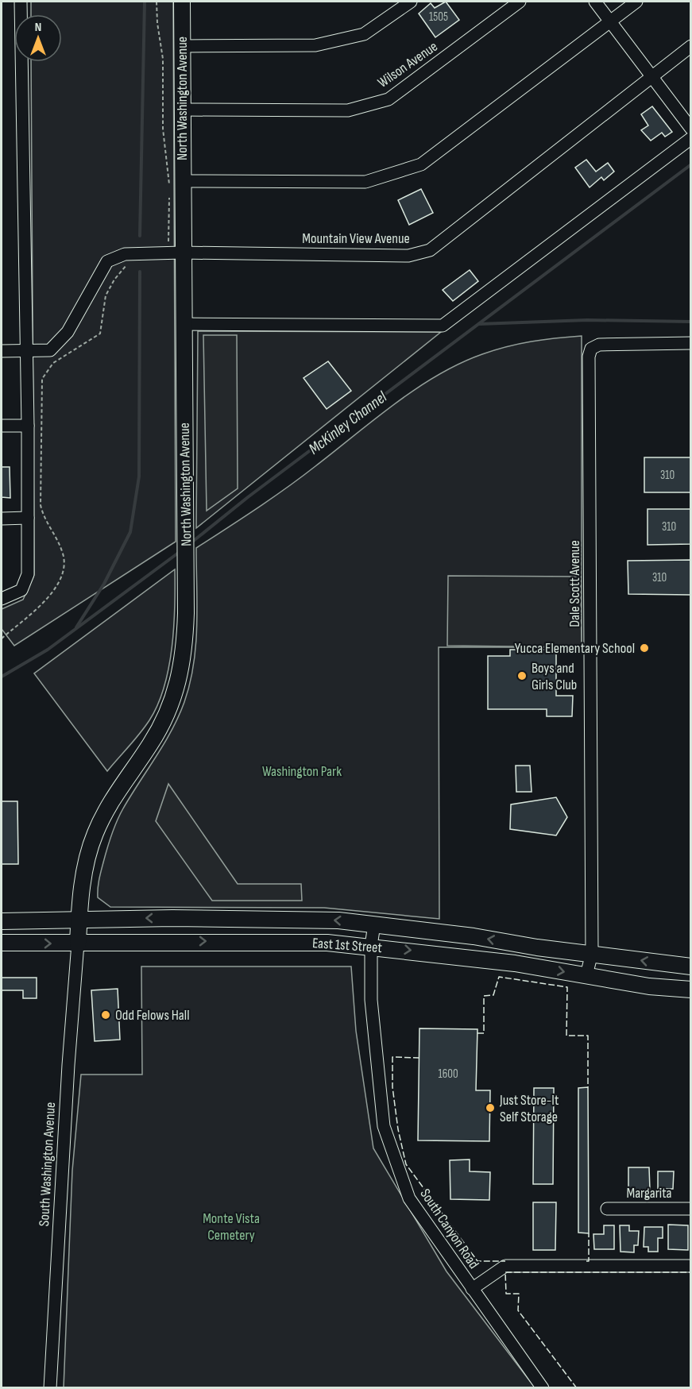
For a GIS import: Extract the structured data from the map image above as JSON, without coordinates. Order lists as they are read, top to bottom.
{
  "streets": {
    "main road": ["North Washington Avenue", "East 1st Street"],
    "street": [
      "Wilson Avenue",
      "Mountain View Avenue",
      "Dale Scott Avenue",
      "South Washington Avenue",
      "Margarita",
      "South Canyon Road"
    ]
  },
  "crossings": [
    ["Wilson Avenue", "North Washington Avenue"],
    ["North Washington Avenue", "Mountain View Avenue"],
    ["North Washington Avenue", "East 1st Street"],
    ["North Washington Avenue", "South Washington Avenue"],
    ["Dale Scott Avenue", "East 1st Street"],
    ["East 1st Street", "South Washington Avenue"],
    ["East 1st Street", "South Canyon Road"]
  ],
  "water": ["McKinley Channel"],
  "parks": ["Washington Park", "Monte Vista Cemetery"],
  "places": [
    "Yucca Elementary School",
    "Boys and Girls Club",
    "Odd Felows Hall",
    "Just Store-It Self Storage"
  ],
  "house_numbers": [
    "1505",
    "310",
    "310",
    "310",
    "1600"
  ],
  "north": "top"
}
